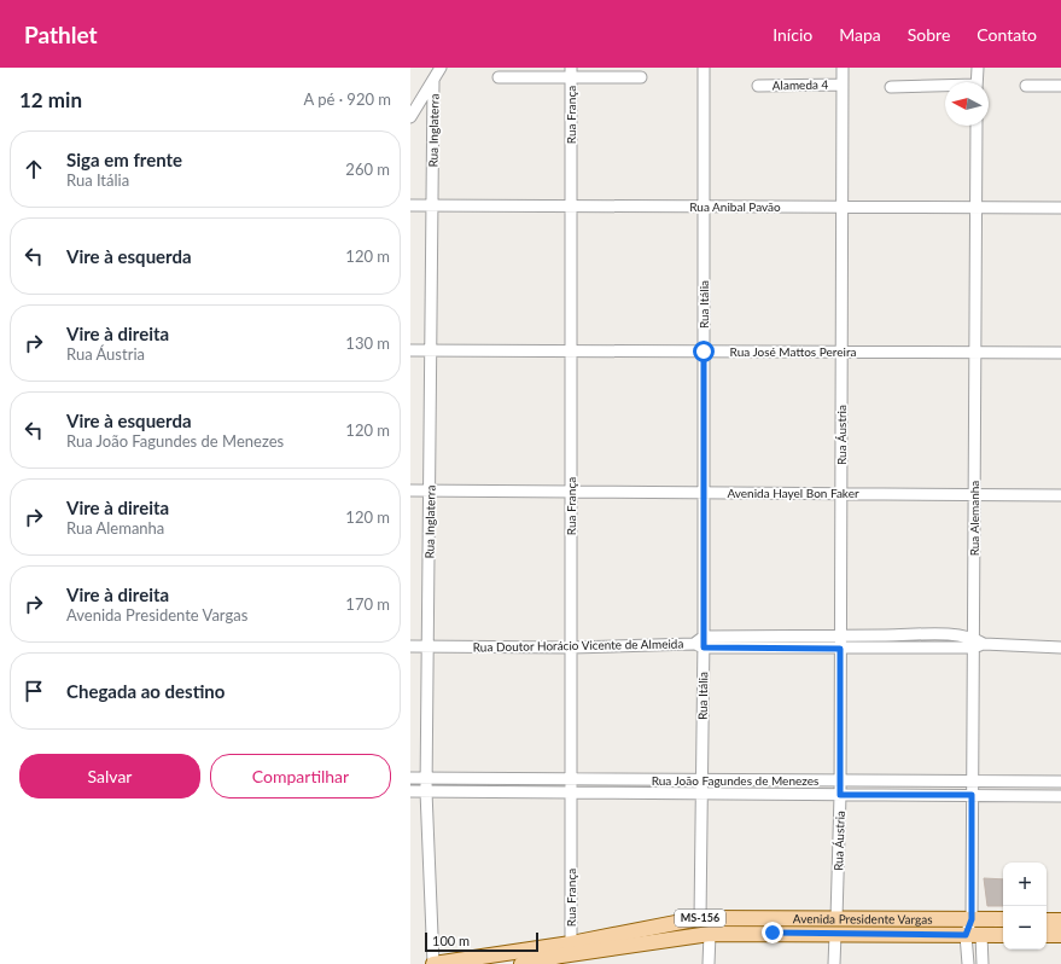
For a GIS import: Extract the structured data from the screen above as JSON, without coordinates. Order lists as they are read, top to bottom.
{
  "streets": {
    "main road": ["MS-156", "Avenida Presidente Vargas"],
    "street": [
      "Alameda 4",
      "Rua França",
      "Rua Inglaterra",
      "Rua Anibal Pavão",
      "Rua Itália",
      "Rua José Mattos Pereira",
      "Rua Áustria",
      "Avenida Hayel Bon Faker",
      "Rua Alemanha",
      "Rua Doutor Horácio Vicente de Almeida",
      "Rua João Fagundes de Menezes"
    ]
  },
  "crossings": [
    ["Alameda 4", "Rua Áustria"],
    ["Rua França", "Rua Anibal Pavão"],
    ["Rua França", "Rua José Mattos Pereira"],
    ["Rua França", "Avenida Hayel Bon Faker"],
    ["Rua França", "Rua Doutor Horácio Vicente de Almeida"],
    ["Rua França", "Rua João Fagundes de Menezes"],
    ["Rua França", "Avenida Presidente Vargas"],
    ["Rua Inglaterra", "Rua Anibal Pavão"],
    ["Rua Inglaterra", "Rua José Mattos Pereira"],
    ["Rua Inglaterra", "Avenida Hayel Bon Faker"],
    ["Rua Inglaterra", "Rua Doutor Horácio Vicente de Almeida"],
    ["Rua Inglaterra", "Rua João Fagundes de Menezes"],
    ["Rua Inglaterra", "Avenida Presidente Vargas"],
    ["Rua Anibal Pavão", "Rua Itália"],
    ["Rua Anibal Pavão", "Rua Áustria"],
    ["Rua Anibal Pavão", "Rua Alemanha"],
    ["Rua Itália", "Rua José Mattos Pereira"],
    ["Rua Itália", "Avenida Hayel Bon Faker"],
    ["Rua Itália", "Rua Doutor Horácio Vicente de Almeida"],
    ["Rua Itália", "Rua João Fagundes de Menezes"],
    ["Rua Itália", "Avenida Presidente Vargas"],
    ["Rua José Mattos Pereira", "Rua Áustria"],
    ["Rua José Mattos Pereira", "Rua Alemanha"],
    ["Rua Áustria", "Avenida Hayel Bon Faker"],
    ["Rua Áustria", "Rua Doutor Horácio Vicente de Almeida"],
    ["Rua Áustria", "Rua João Fagundes de Menezes"],
    ["Rua Áustria", "Avenida Presidente Vargas"],
    ["Avenida Hayel Bon Faker", "Rua Alemanha"],
    ["Rua Alemanha", "Rua Doutor Horácio Vicente de Almeida"],
    ["Rua Alemanha", "Rua João Fagundes de Menezes"],
    ["Rua Alemanha", "Avenida Presidente Vargas"]
  ],
  "scale_bar": "100 m",
  "north": "left",
  "page": {
    "header": "Pathlet",
    "nav": [
      "Início",
      "Mapa",
      "Sobre",
      "Contato"
    ],
    "heading": ["12 min", "A pé · 920 m"],
    "list": [
      ["Siga em frente", "Rua Itália", "260 m"],
      ["Vire à esquerda", "120 m"],
      ["Vire à direita", "Rua Áustria", "130 m"],
      ["Vire à esquerda", "Rua João Fagundes de Menezes", "120 m"],
      ["Vire à direita", "Rua Alemanha", "120 m"],
      ["Vire à direita", "Avenida Presidente Vargas", "170 m"],
      "Chegada ao destino"
    ],
    "buttons": ["Salvar", "Compartilhar"],
    "map_buttons": ["+", "−"],
    "scale": "100 m"
  }
}
